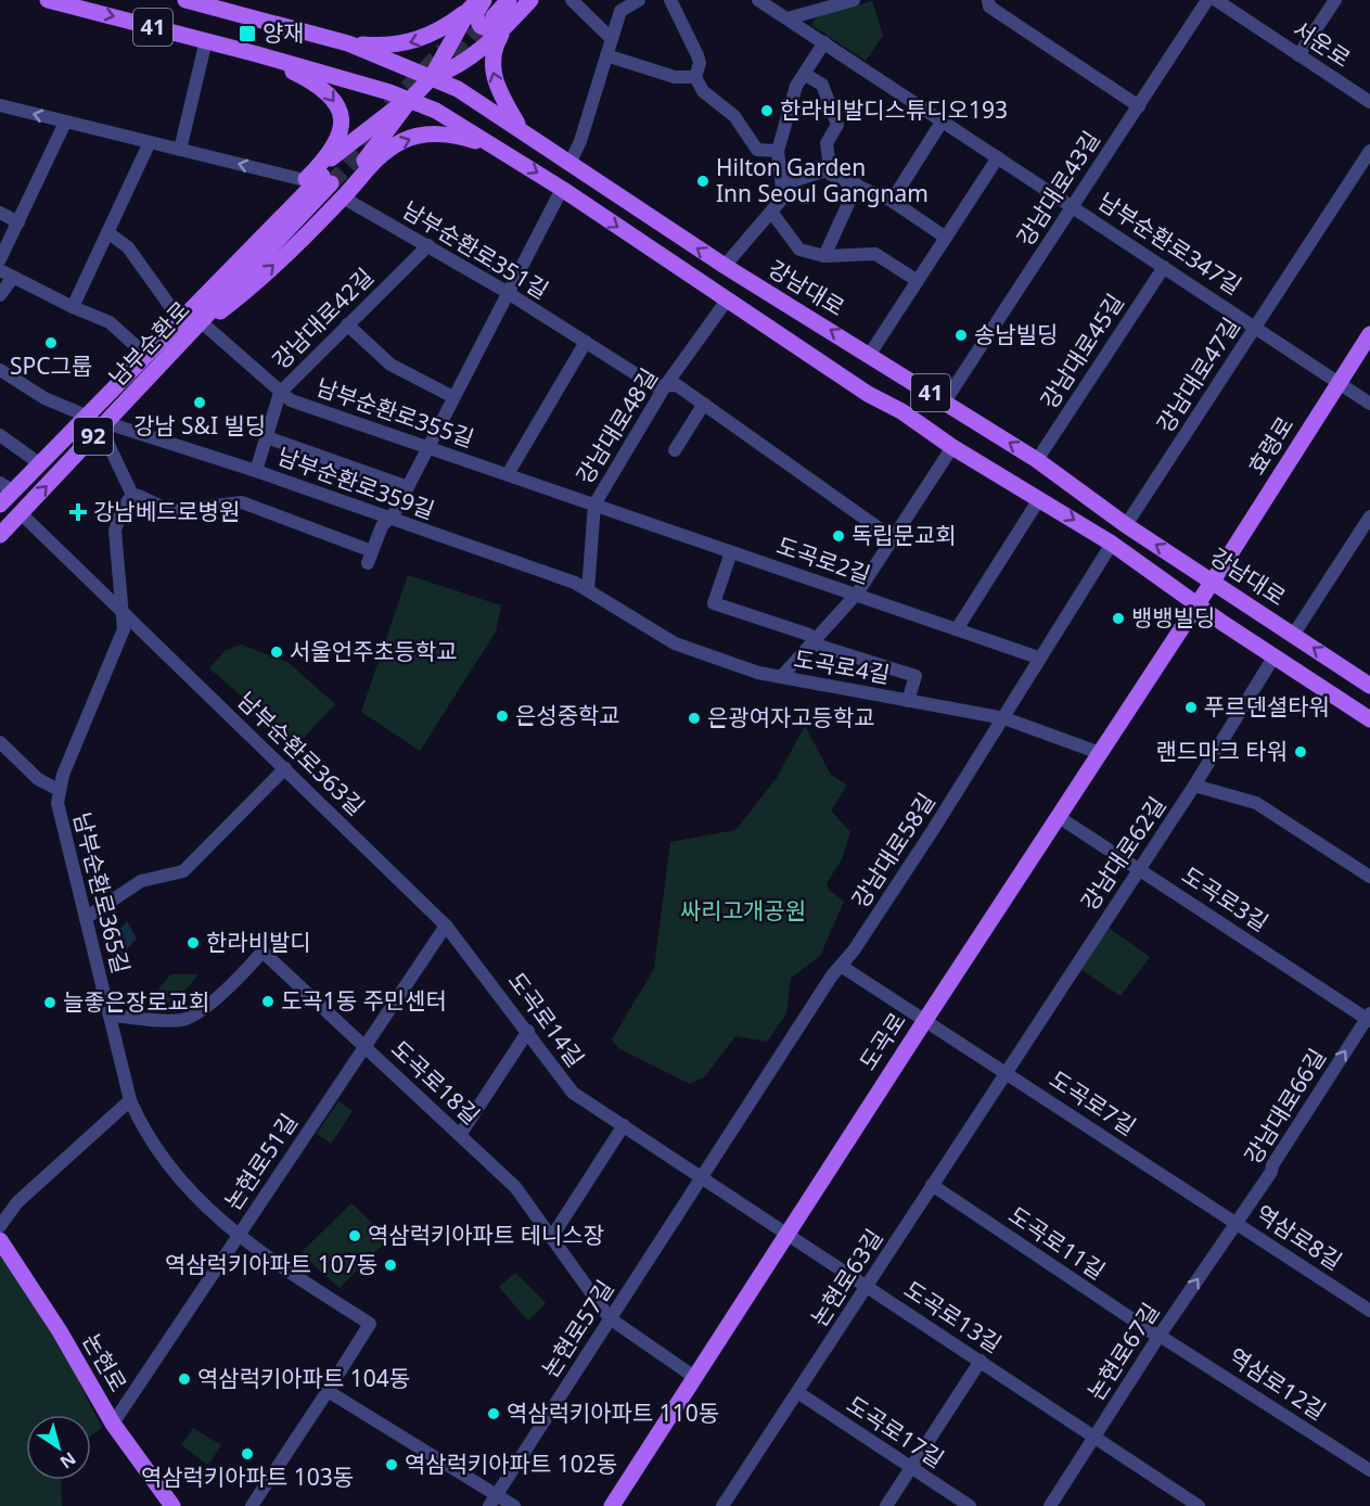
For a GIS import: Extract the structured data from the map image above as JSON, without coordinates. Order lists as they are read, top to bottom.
{
  "streets": {
    "main road": [
      "41",
      "강남대로",
      "남부순환로",
      "92",
      "효령로",
      "도곡로",
      "논현로"
    ],
    "street": [
      "서운로",
      "강남대로43길",
      "남부순환로347길",
      "남부순환로351길",
      "강남대로42길",
      "강남대로45길",
      "강남대로47길",
      "남부순환로355길",
      "강남대로48길",
      "남부순환로359길",
      "도곡로2길",
      "도곡로4길",
      "남부순환로363길",
      "강남대로58길",
      "강남대로62길",
      "남부순환로365길",
      "도곡로3길",
      "도곡로14길",
      "도곡로18길",
      "도곡로7길",
      "강남대로66길",
      "논현로51길",
      "역삼로8길",
      "도곡로11길",
      "논현로63길",
      "도곡로13길",
      "논현로57길",
      "논현로67길",
      "역삼로12길",
      "도곡로17길"
    ]
  },
  "crossings": [
    ["41", "강남대로48길"],
    ["41", "효령로"],
    ["41", "강남대로58길"],
    ["41", "강남대로62길"],
    ["41", "도곡로"],
    ["강남대로43길", "남부순환로347길"],
    ["강남대로43길", "강남대로"],
    ["남부순환로347길", "강남대로45길"],
    ["남부순환로347길", "강남대로47길"],
    ["남부순환로347길", "효령로"],
    ["남부순환로351길", "강남대로42길"],
    ["남부순환로351길", "강남대로48길"],
    ["강남대로", "강남대로45길"],
    ["강남대로", "강남대로47길"],
    ["강남대로", "효령로"],
    ["강남대로42길", "남부순환로355길"],
    ["강남대로42길", "남부순환로359길"],
    ["남부순환로", "남부순환로359길"],
    ["남부순환로", "남부순환로363길"],
    ["남부순환로355길", "강남대로48길"],
    ["남부순환로355길", "도곡로2길"],
    ["강남대로48길", "남부순환로359길"],
    ["강남대로48길", "도곡로2길"],
    ["강남대로48길", "도곡로4길"],
    ["효령로", "도곡로"],
    ["남부순환로359길", "도곡로4길"],
    ["도곡로2길", "강남대로58길"],
    ["도곡로4길", "강남대로58길"],
    ["도곡로4길", "도곡로"],
    ["남부순환로363길", "도곡로14길"],
    ["남부순환로363길", "논현로51길"],
    ["강남대로58길", "도곡로14길"],
    ["강남대로58길", "도곡로7길"],
    ["강남대로58길", "논현로57길"],
    ["강남대로62길", "도곡로3길"],
    ["강남대로62길", "도곡로7길"],
    ["강남대로62길", "논현로63길"],
    ["남부순환로365길", "도곡로18길"],
    ["남부순환로365길", "논현로51길"],
    ["도곡로3길", "도곡로"],
    ["도곡로3길", "강남대로66길"],
    ["도곡로14길", "도곡로"],
    ["도곡로14길", "논현로51길"],
    ["도곡로14길", "도곡로13길"],
    ["도곡로14길", "논현로57길"],
    ["도곡로", "도곡로18길"],
    ["도곡로", "도곡로7길"],
    ["도곡로", "도곡로13길"],
    ["도곡로18길", "논현로51길"],
    ["도곡로18길", "논현로57길"],
    ["도곡로7길", "강남대로66길"],
    ["도곡로7길", "역삼로8길"],
    ["도곡로7길", "논현로63길"],
    ["도곡로7길", "논현로67길"],
    ["강남대로66길", "역삼로8길"],
    ["강남대로66길", "논현로67길"],
    ["논현로51길", "논현로"],
    ["역삼로8길", "논현로67길"],
    ["도곡로11길", "논현로63길"],
    ["도곡로11길", "논현로67길"],
    ["도곡로11길", "역삼로12길"],
    ["논현로63길", "도곡로13길"],
    ["논현로63길", "도곡로17길"],
    ["도곡로13길", "논현로67길"],
    ["논현로67길", "역삼로12길"]
  ],
  "one_way": ["강남대로66길", "논현로67길"],
  "parks": ["싸리고개공원"],
  "places": {
    "transit": ["양재"],
    "other": [
      "한라비발디스튜디오193",
      "Hilton Garden Inn Seoul Gangnam",
      "송남빌딩",
      "SPC그룹",
      "강남 S&I 빌딩",
      "독립문교회",
      "뱅뱅빌딩",
      "서울언주초등학교",
      "푸르덴셜타워",
      "은성중학교",
      "은광여자고등학교",
      "랜드마크 타워",
      "한라비발디",
      "도곡1동 주민센터",
      "늘좋은장로교회",
      "역삼럭키아파트 테니스장",
      "역삼럭키아파트 107동",
      "역삼럭키아파트 104동",
      "역삼럭키아파트 110동",
      "역삼럭키아파트 103동",
      "역삼럭키아파트 102동"
    ],
    "health": ["강남베드로병원"]
  },
  "north": "bottom right"
}
